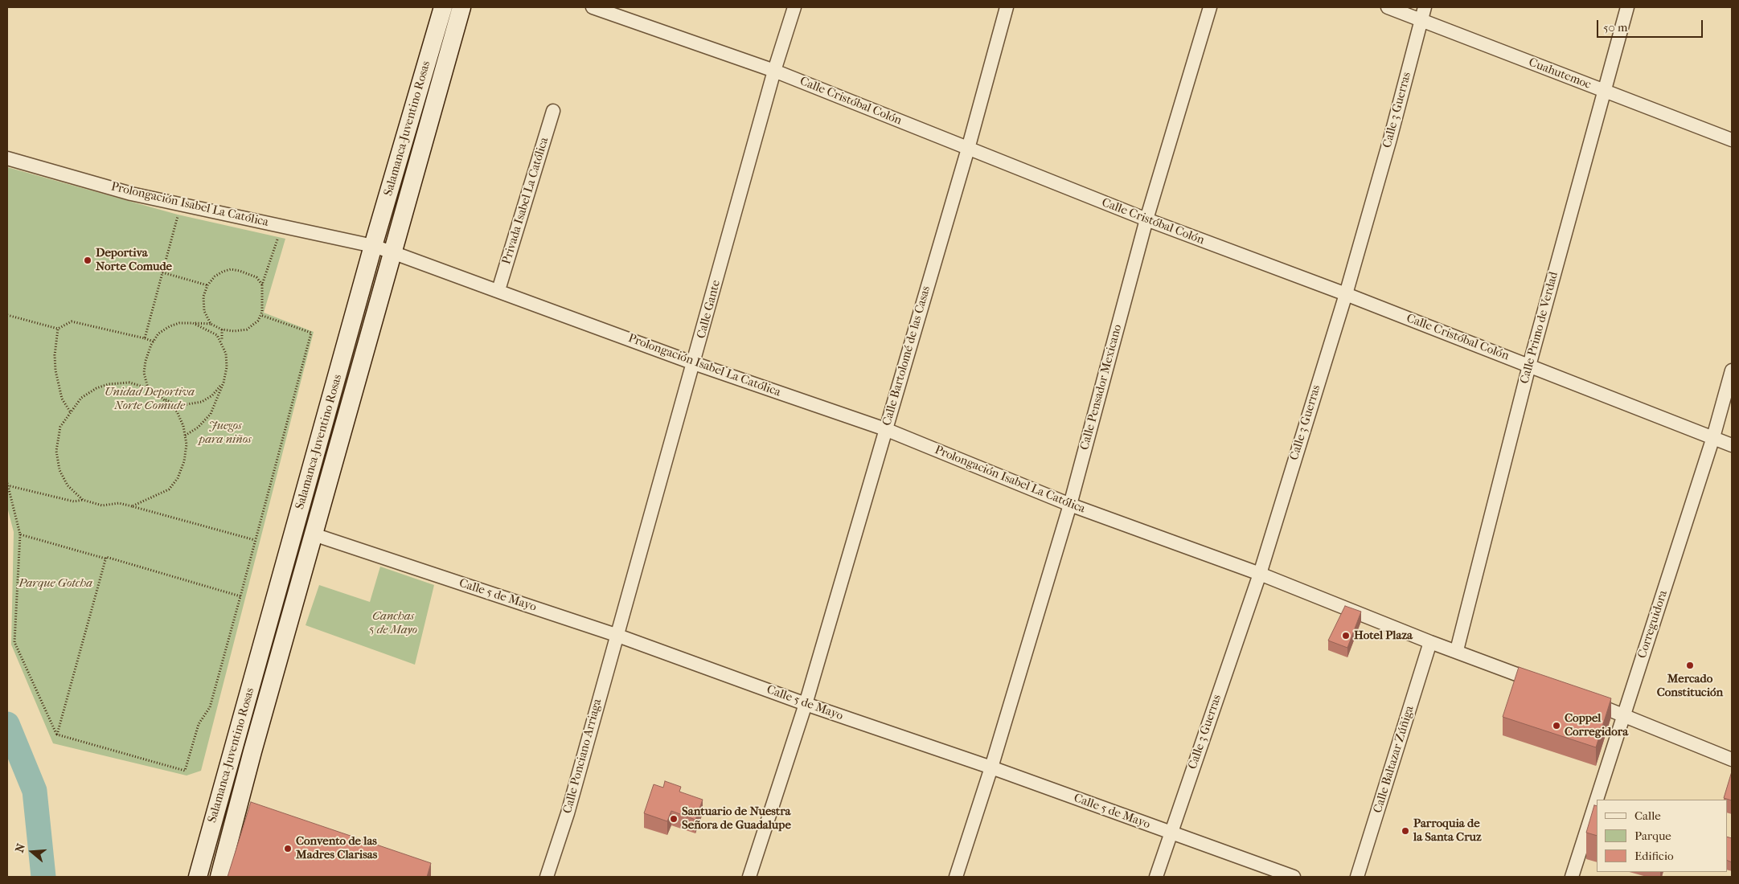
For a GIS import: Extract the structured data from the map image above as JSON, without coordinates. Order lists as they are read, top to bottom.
{
  "streets": {
    "street": [
      "Cuahutemoc",
      "Calle Cristóbal Colón",
      "Calle 3 Guerras",
      "Salamanca-Juventino Rosas",
      "Privada Isabel La Católica",
      "Prolongación Isabel La Católica",
      "Calle Gante",
      "Calle Primo de Verdad",
      "Calle Bartolomé de las Casas",
      "Calle Pensador Mexicano",
      "Calle 5 de Mayo",
      "Correguidora",
      "Calle Ponciano Arriaga",
      "Calle Baltazar Zúñiga"
    ]
  },
  "crossings": [
    ["Cuahutemoc", "Calle 3 Guerras"],
    ["Cuahutemoc", "Calle Primo de Verdad"],
    ["Calle Cristóbal Colón", "Calle 3 Guerras"],
    ["Calle Cristóbal Colón", "Calle Gante"],
    ["Calle Cristóbal Colón", "Calle Primo de Verdad"],
    ["Calle Cristóbal Colón", "Calle Bartolomé de las Casas"],
    ["Calle Cristóbal Colón", "Calle Pensador Mexicano"],
    ["Calle Cristóbal Colón", "Correguidora"],
    ["Calle 3 Guerras", "Prolongación Isabel La Católica"],
    ["Calle 3 Guerras", "Calle 5 de Mayo"],
    ["Salamanca-Juventino Rosas", "Prolongación Isabel La Católica"],
    ["Salamanca-Juventino Rosas", "Calle 5 de Mayo"],
    ["Privada Isabel La Católica", "Prolongación Isabel La Católica"],
    ["Prolongación Isabel La Católica", "Calle Gante"],
    ["Prolongación Isabel La Católica", "Calle Primo de Verdad"],
    ["Prolongación Isabel La Católica", "Calle Bartolomé de las Casas"],
    ["Prolongación Isabel La Católica", "Calle Pensador Mexicano"],
    ["Prolongación Isabel La Católica", "Calle Baltazar Zúñiga"],
    ["Calle Gante", "Calle 5 de Mayo"],
    ["Calle Gante", "Calle Ponciano Arriaga"],
    ["Calle Bartolomé de las Casas", "Calle 5 de Mayo"],
    ["Calle Pensador Mexicano", "Calle 5 de Mayo"],
    ["Calle 5 de Mayo", "Calle Ponciano Arriaga"]
  ],
  "parks": [
    "Unidad Deportiva Norte Comude",
    "Juegos para niños",
    "Parque Gotcha",
    "Canchas 5 de Mayo"
  ],
  "places": [
    "Deportiva Norte Comude",
    "Hotel Plaza",
    "Mercado Constitución",
    "Coppel Corregidora",
    "Santuario de Nuestra Señora de Guadalupe",
    "Parroquia de la Santa Cruz",
    "Convento de las Madres Clarisas"
  ],
  "legend": ["Calle", "Parque", "Edificio"],
  "scale_bar": "50 m",
  "north": "left"
}
